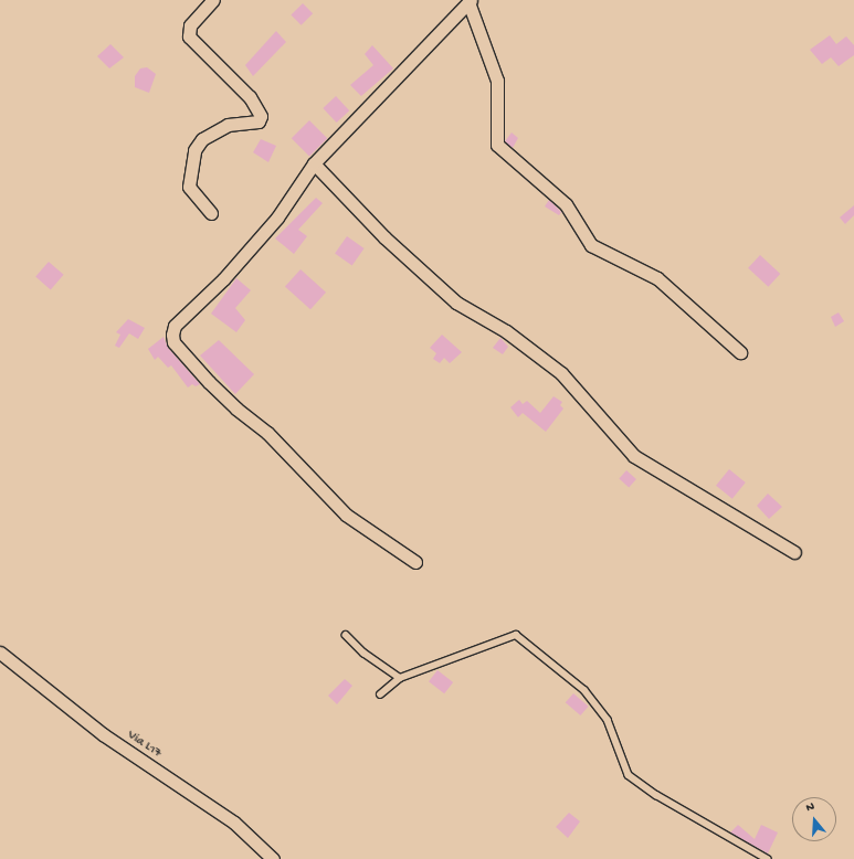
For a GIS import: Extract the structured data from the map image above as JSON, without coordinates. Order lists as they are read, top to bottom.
{
  "streets": {
    "street": ["Via L17"]
  },
  "north": "top"
}
